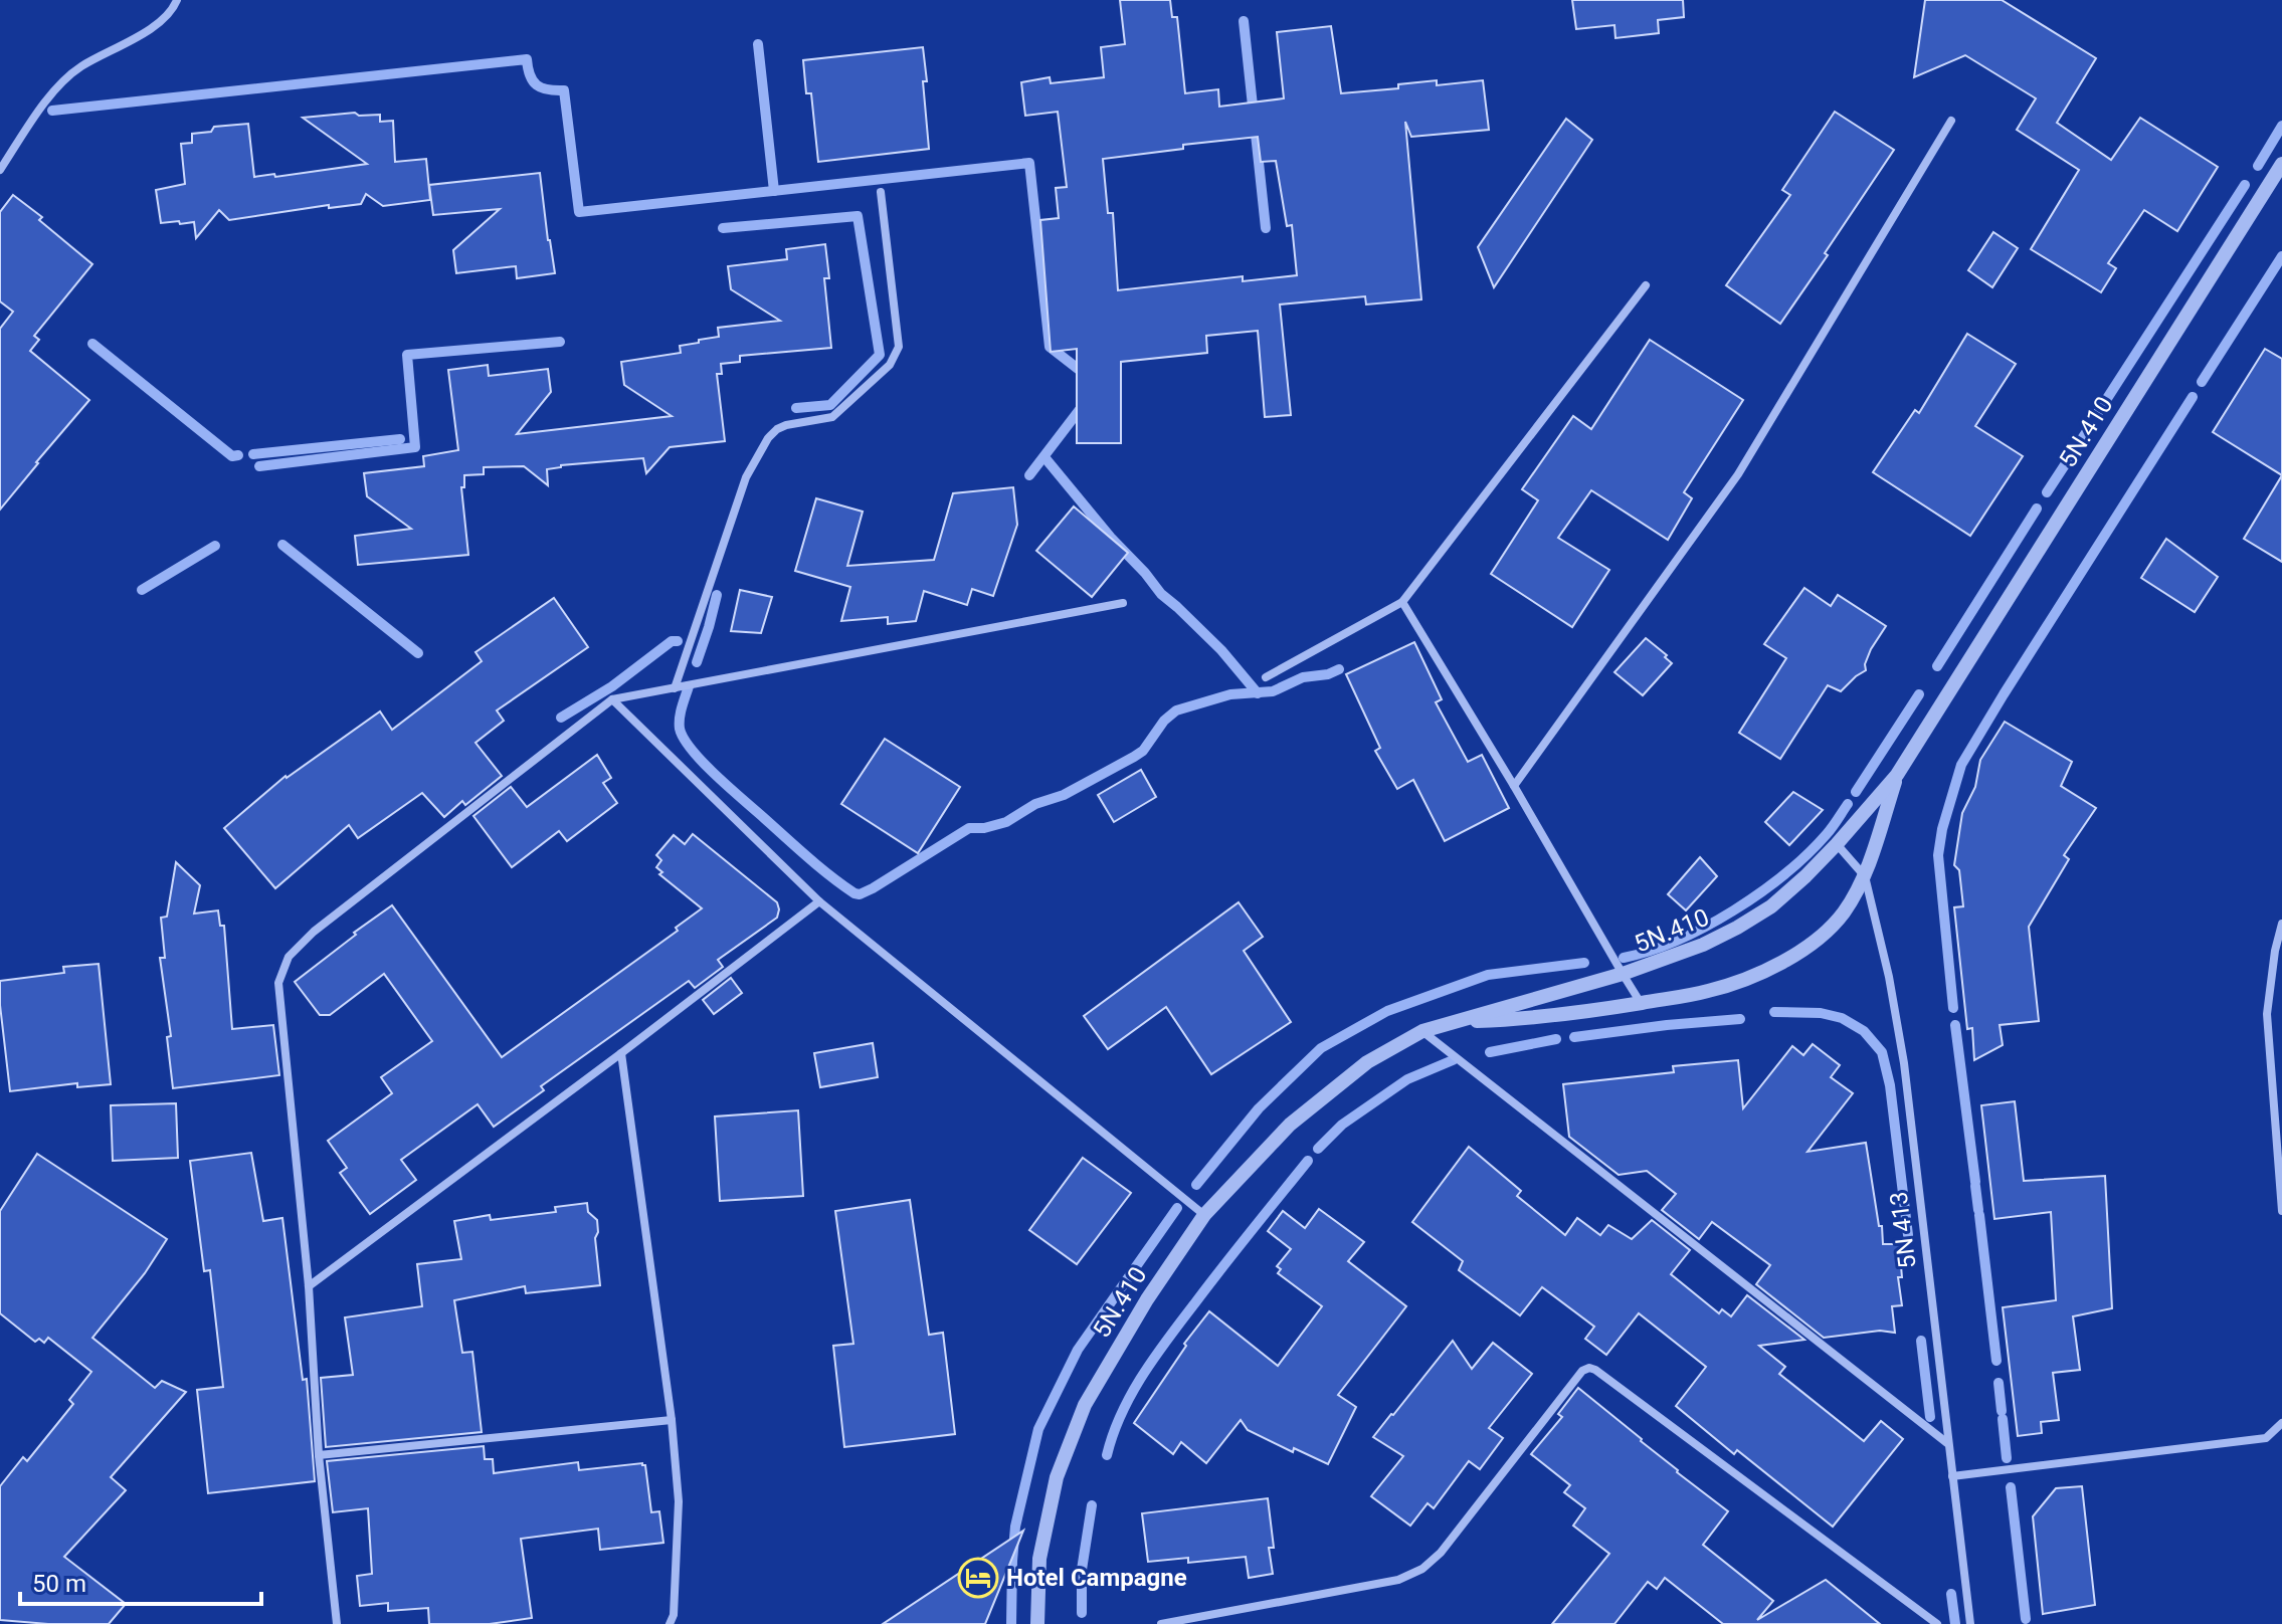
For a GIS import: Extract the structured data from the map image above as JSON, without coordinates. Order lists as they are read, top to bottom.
{
  "streets": {
    "street": ["5N.410", "5N 413"]
  },
  "crossings": [
    ["5N.410", "5N 413"]
  ],
  "places": {
    "hotel": ["Hotel Campagne"]
  },
  "scale_bar": "50 m"
}
